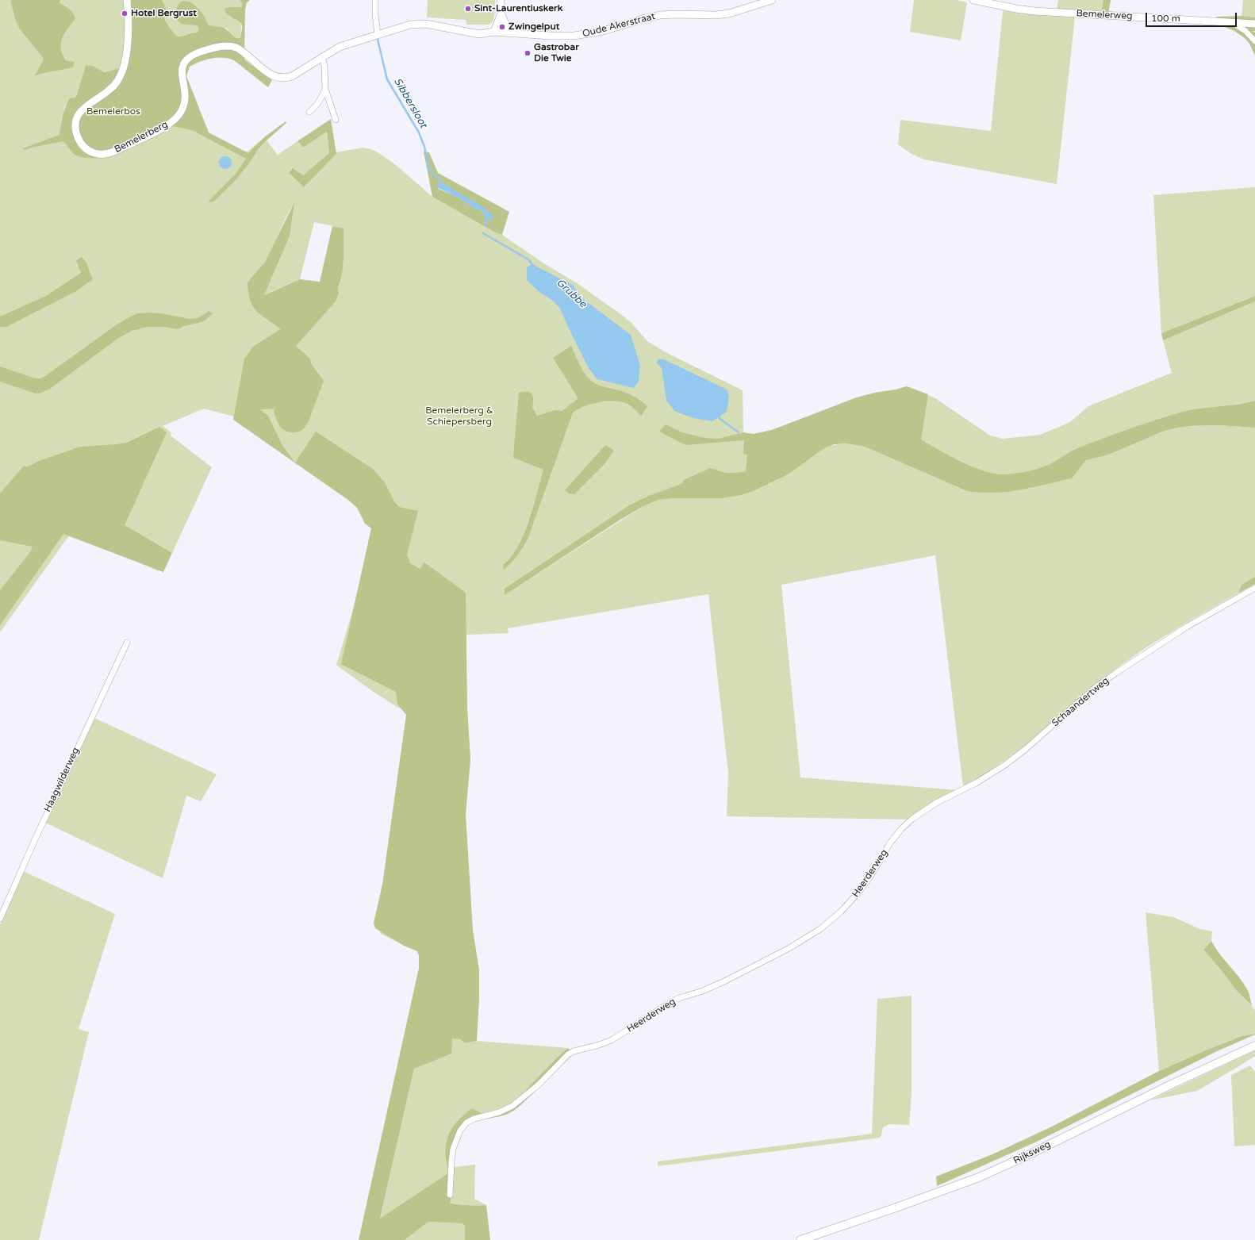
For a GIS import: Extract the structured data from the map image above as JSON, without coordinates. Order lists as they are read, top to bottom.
{
  "streets": {
    "main road": ["Rijksweg"],
    "street": [
      "Bemelerweg",
      "Oude Akerstraat",
      "Bemelerberg",
      "Schaandertweg",
      "Haagwilderweg",
      "Heerderweg"
    ]
  },
  "crossings": [
    ["Oude Akerstraat", "Bemelerberg"],
    ["Schaandertweg", "Heerderweg"]
  ],
  "water": ["Sibbersloot", "Grubbe"],
  "parks": ["Bemelerbos", "Bemelerberg & Schiepersberg"],
  "places": [
    "Sint-Laurentiuskerk",
    "Hotel Bergrust",
    "Zwingelput",
    "Gastrobar Die Twie"
  ],
  "scale_bar": "100 m"
}
